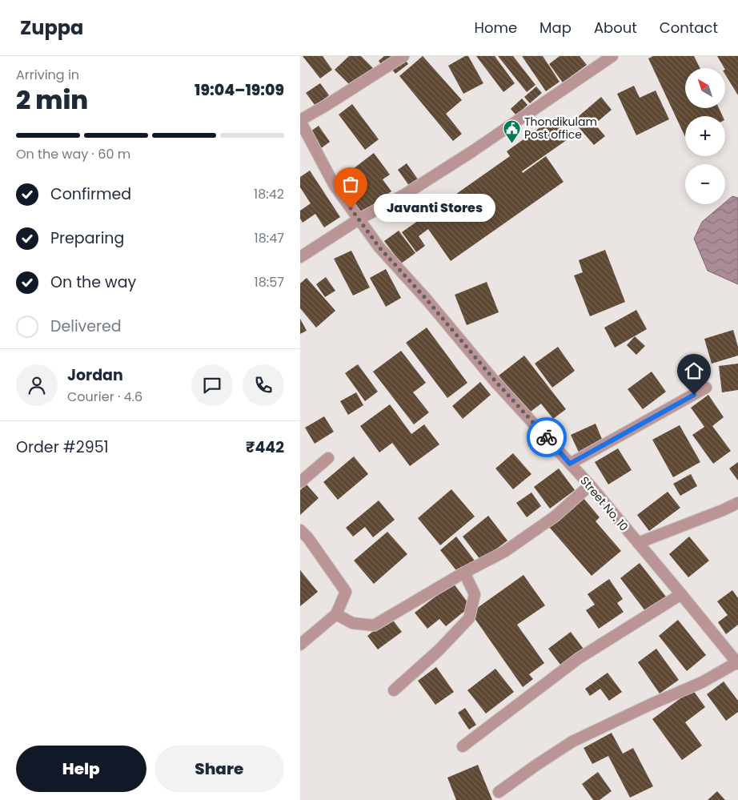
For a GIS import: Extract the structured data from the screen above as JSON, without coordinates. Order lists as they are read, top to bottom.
{
  "streets": {
    "street": ["Street No. 10"]
  },
  "places": {
    "public building": ["Thondikulam Post office"],
    "other": ["Javanti Stores"]
  },
  "north": "top left",
  "page": {
    "header": "Zuppa",
    "nav": [
      "Home",
      "Map",
      "About",
      "Contact"
    ],
    "heading": ["2 min", "Arriving in", "19:04–19:09"],
    "panel": [
      "Jordan",
      "Courier · 4.6",
      "Order #2951",
      "₹442"
    ],
    "map_buttons": ["+", "−"],
    "bar": "On the way · 60 m",
    "list": [
      ["Confirmed", "18:42"],
      ["Preparing", "18:47"],
      ["On the way", "18:57"],
      "Delivered"
    ],
    "bubble": "Javanti Stores",
    "buttons": ["Help", "Share"]
  }
}
